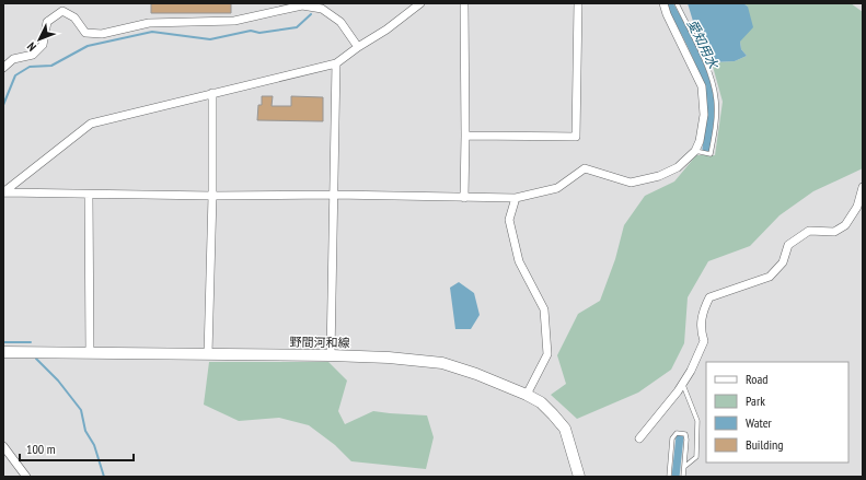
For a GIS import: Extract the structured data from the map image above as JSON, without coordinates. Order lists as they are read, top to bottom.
{
  "streets": {
    "main road": ["野間河和線"]
  },
  "water": ["愛知用水"],
  "legend": [
    "Road",
    "Park",
    "Water",
    "Building"
  ],
  "scale_bar": "100 m",
  "north": "bottom left"
}
